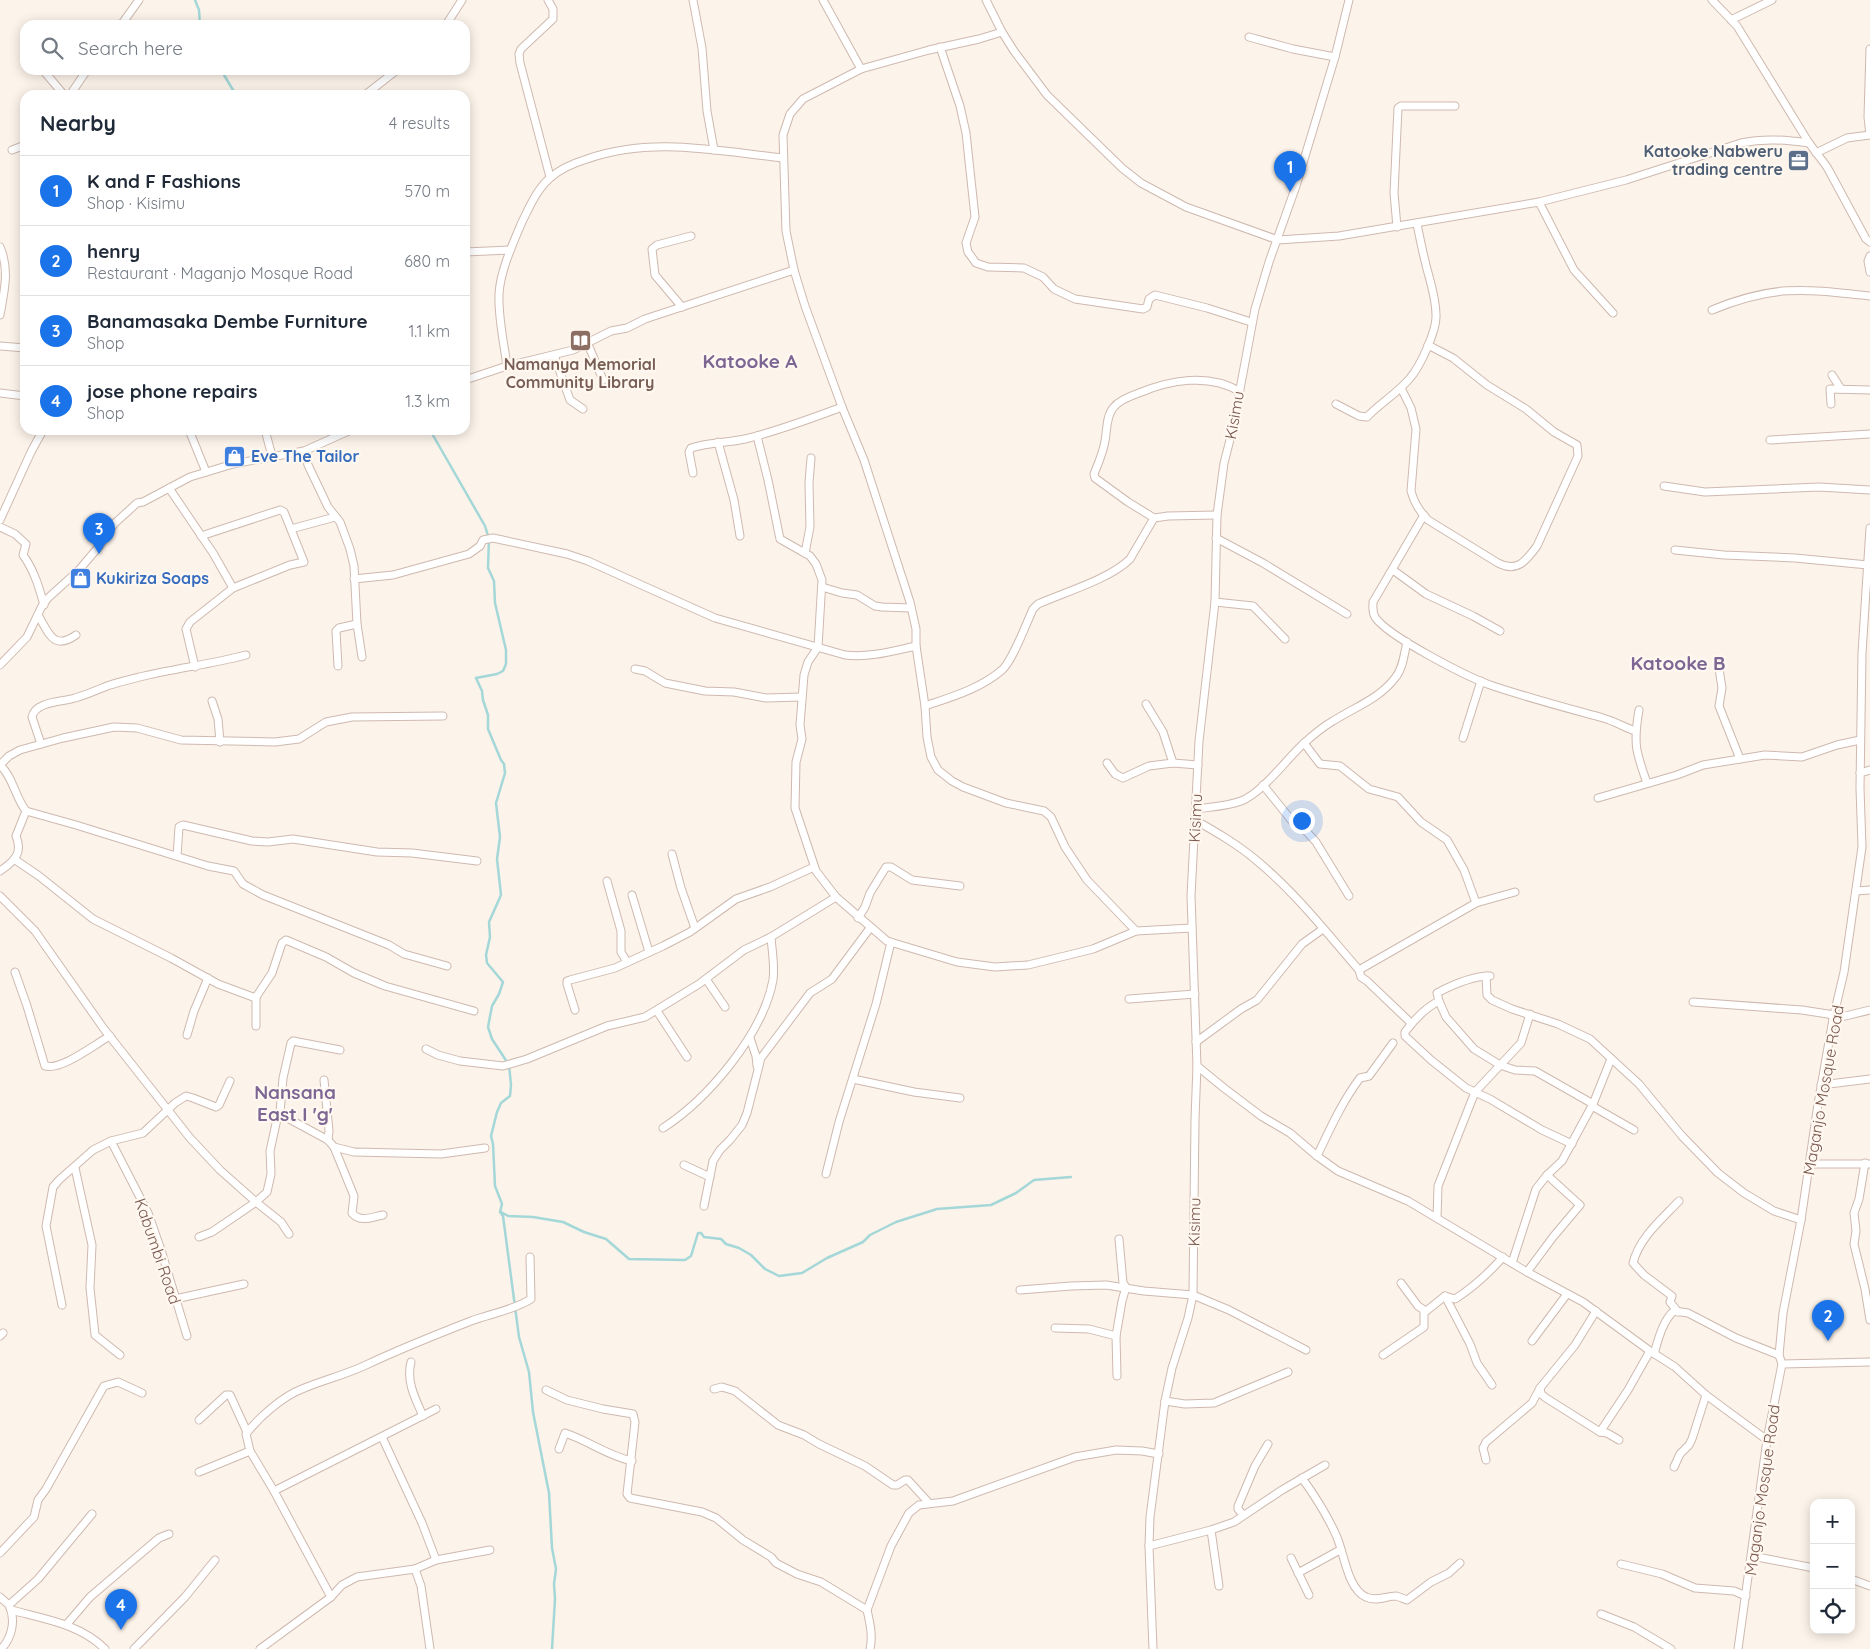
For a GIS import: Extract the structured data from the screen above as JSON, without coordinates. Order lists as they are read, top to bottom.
{
  "streets": {
    "street": ["Kisimu", "Maganjo Mosque Road", "Kabumbi Road"]
  },
  "districts": ["Katooke A", "Katooke B", "Nansana East I 'g'"],
  "places": {
    "office": ["Katooke Nabweru trading centre"],
    "library": ["Namanya Memorial Community Library"],
    "shop": ["Eve The Tailor", "Kukiriza Soaps"]
  },
  "page": {
    "search": "Search here",
    "heading": ["Nearby", "4 results"],
    "pins": [
      "1",
      "3",
      "2",
      "4"
    ],
    "list": [
      {
        "mark": "1",
        "name": "K and F Fashions",
        "note": "Shop · Kisimu",
        "value": "570 m"
      },
      {
        "mark": "2",
        "name": "henry",
        "note": "Restaurant · Maganjo Mosque Road",
        "value": "680 m"
      },
      {
        "mark": "3",
        "name": "Banamasaka Dembe Furniture",
        "note": "Shop",
        "value": "1.1 km"
      },
      {
        "mark": "4",
        "name": "jose phone repairs",
        "note": "Shop",
        "value": "1.3 km"
      }
    ],
    "map_buttons": ["+", "−"]
  }
}
